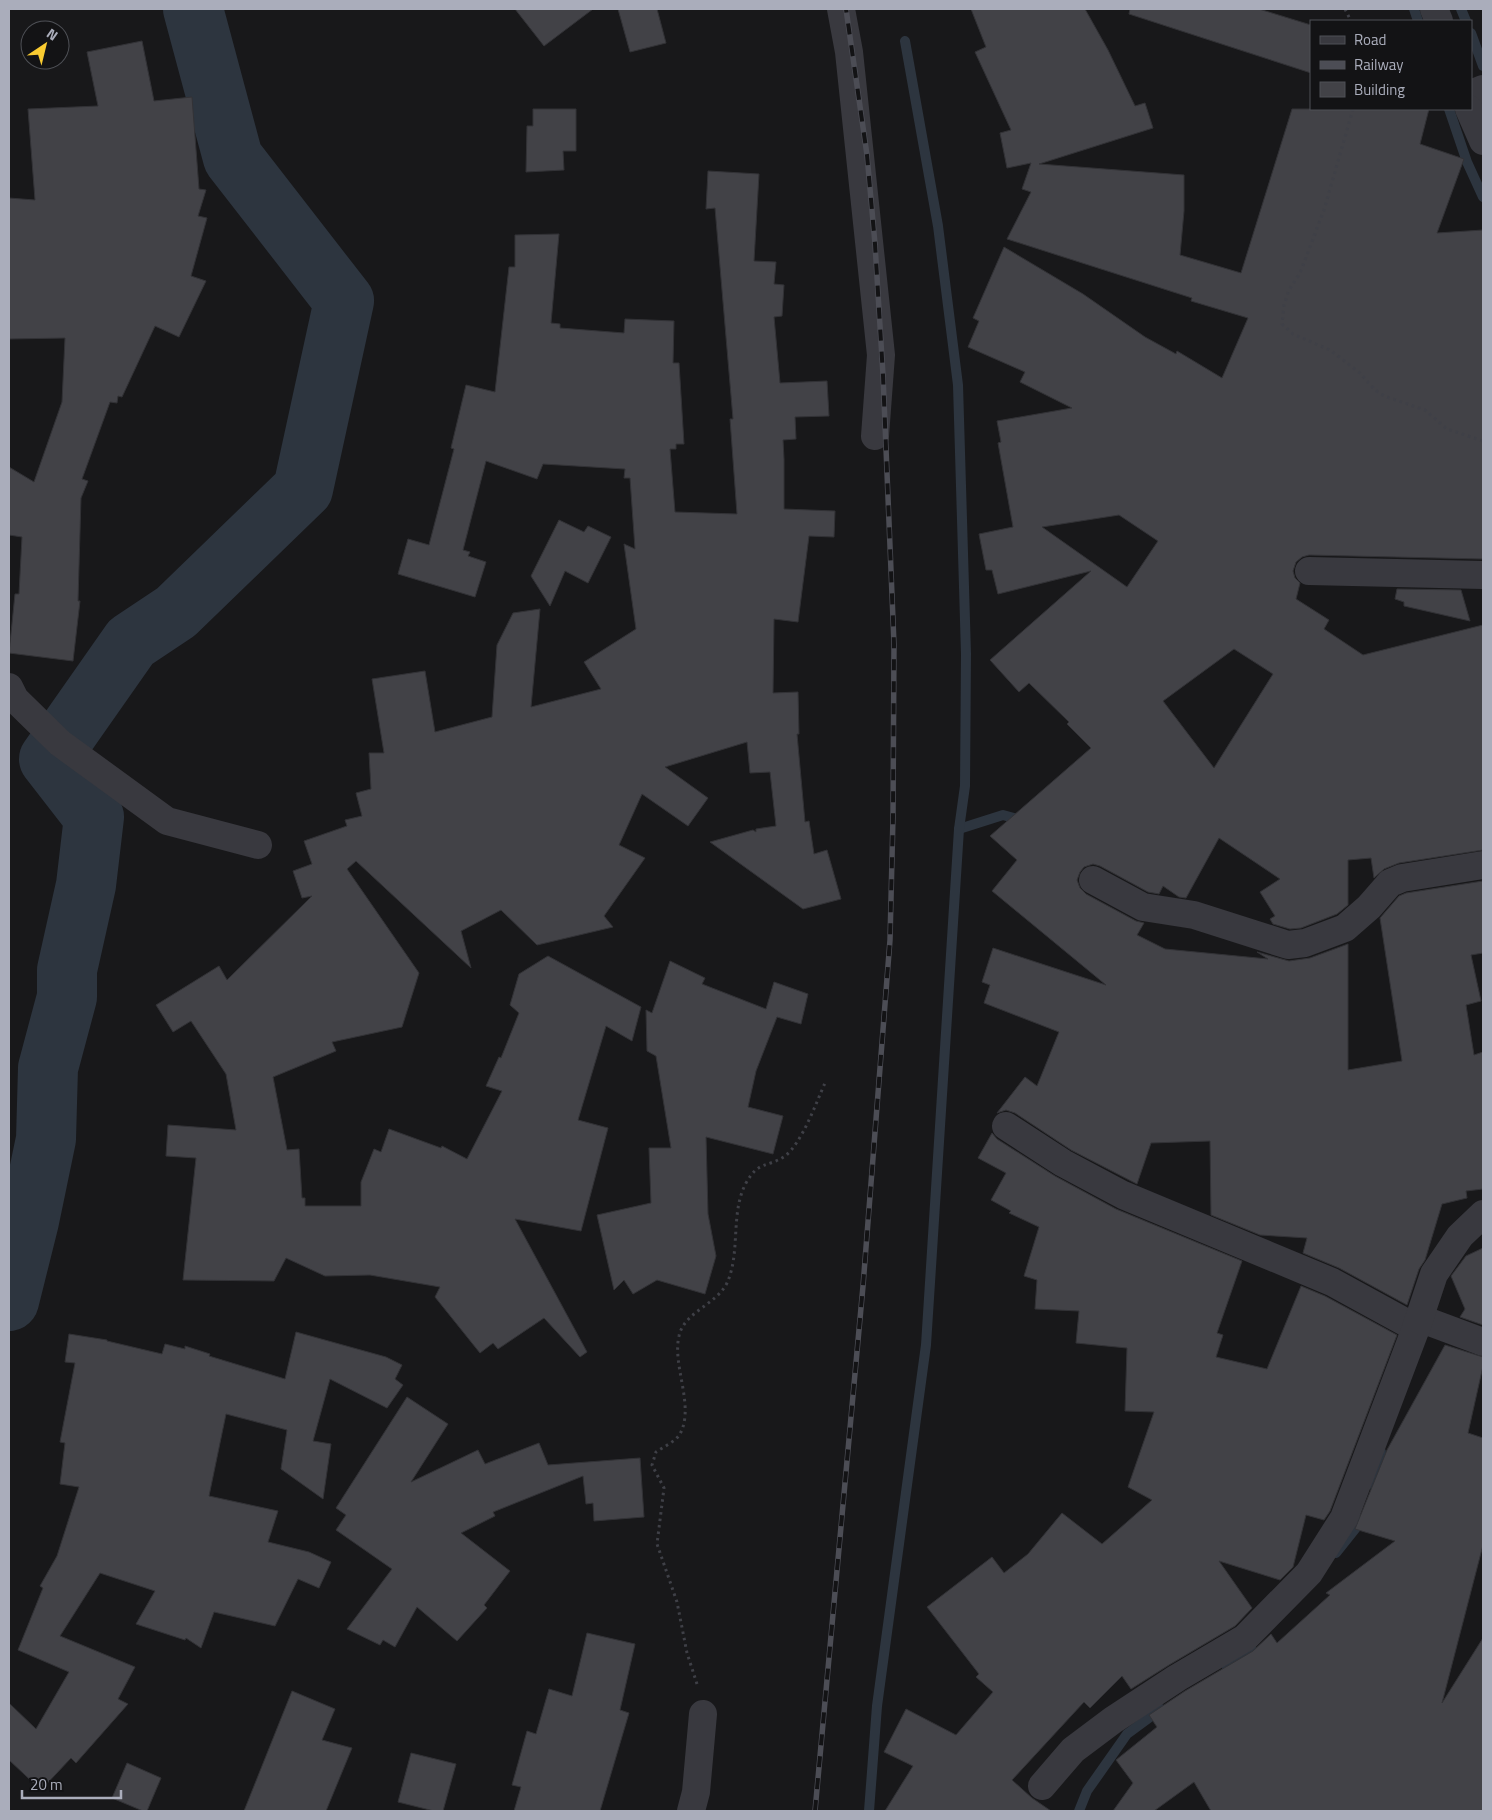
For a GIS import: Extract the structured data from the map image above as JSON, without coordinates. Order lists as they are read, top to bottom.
{
  "legend": ["Road", "Railway", "Building"],
  "scale_bar": "20 m",
  "north": "top right"
}
